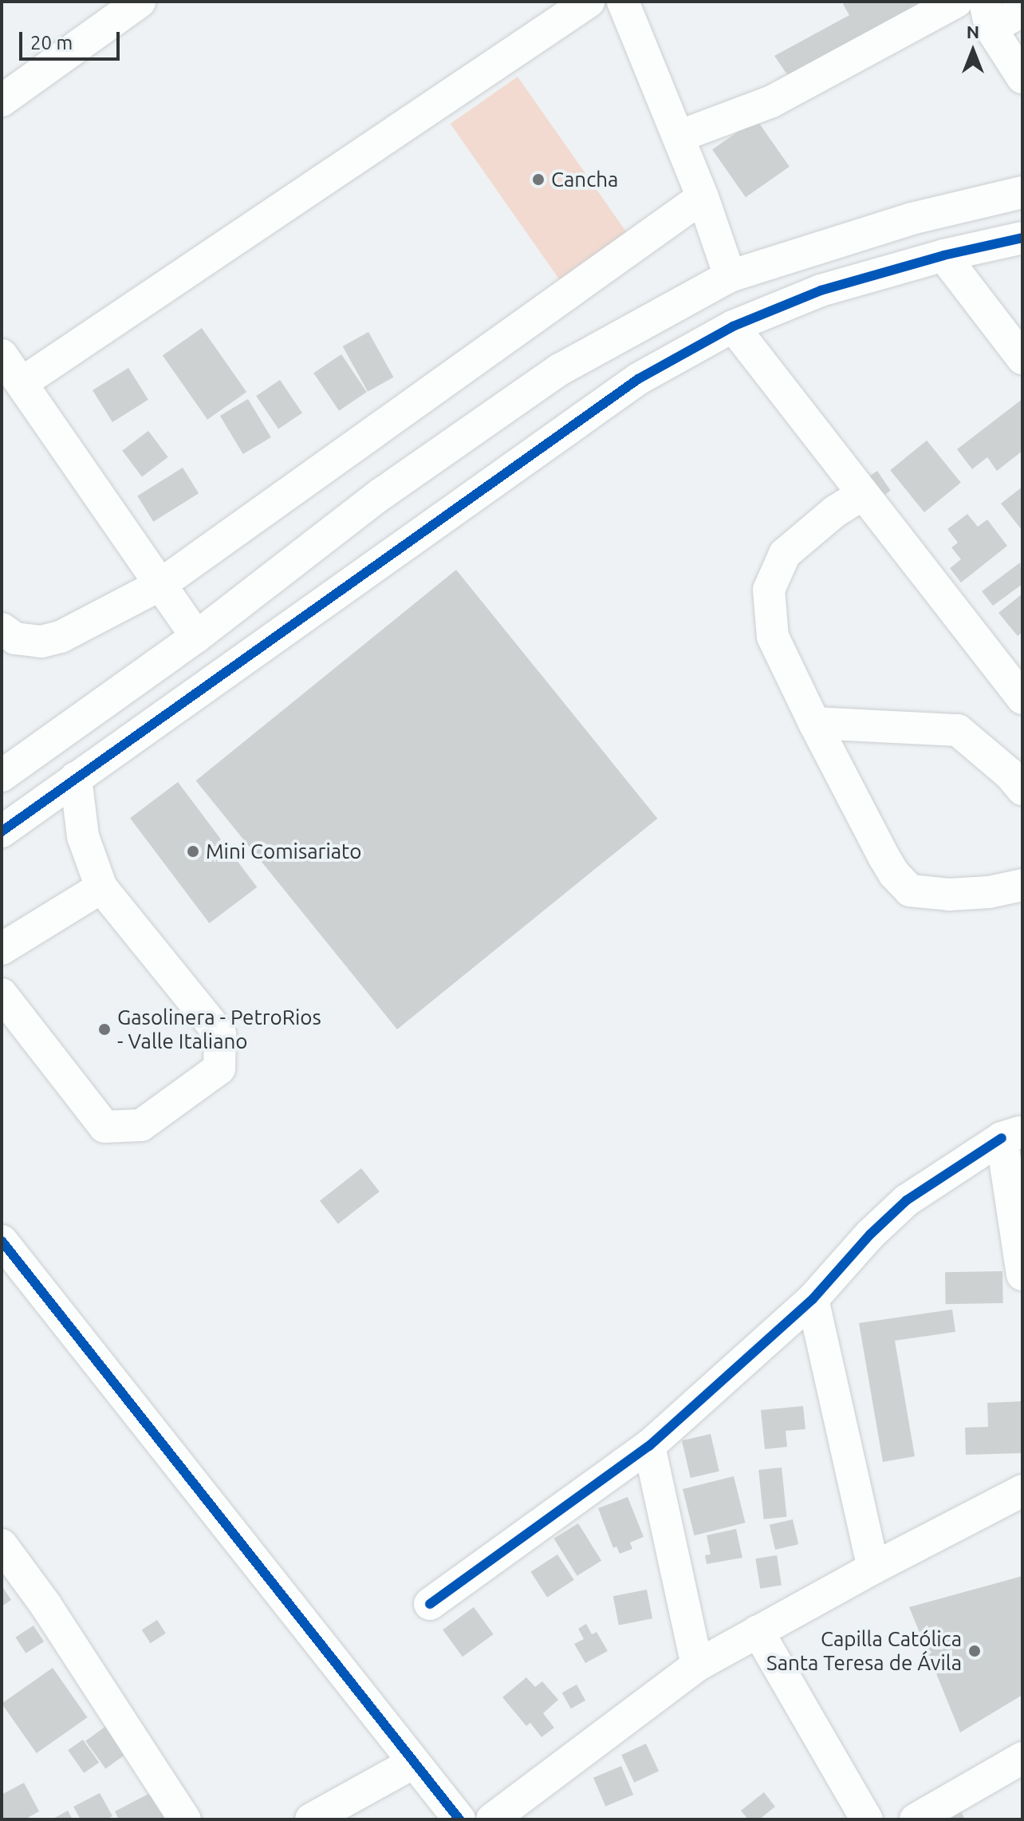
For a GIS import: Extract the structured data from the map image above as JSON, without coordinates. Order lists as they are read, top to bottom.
{
  "places": [
    "Cancha",
    "Mini Comisariato",
    "Gasolinera - PetroRios - Valle Italiano",
    "Capilla Católica Santa Teresa de Ávila"
  ],
  "scale_bar": "20 m",
  "north": "top"
}
